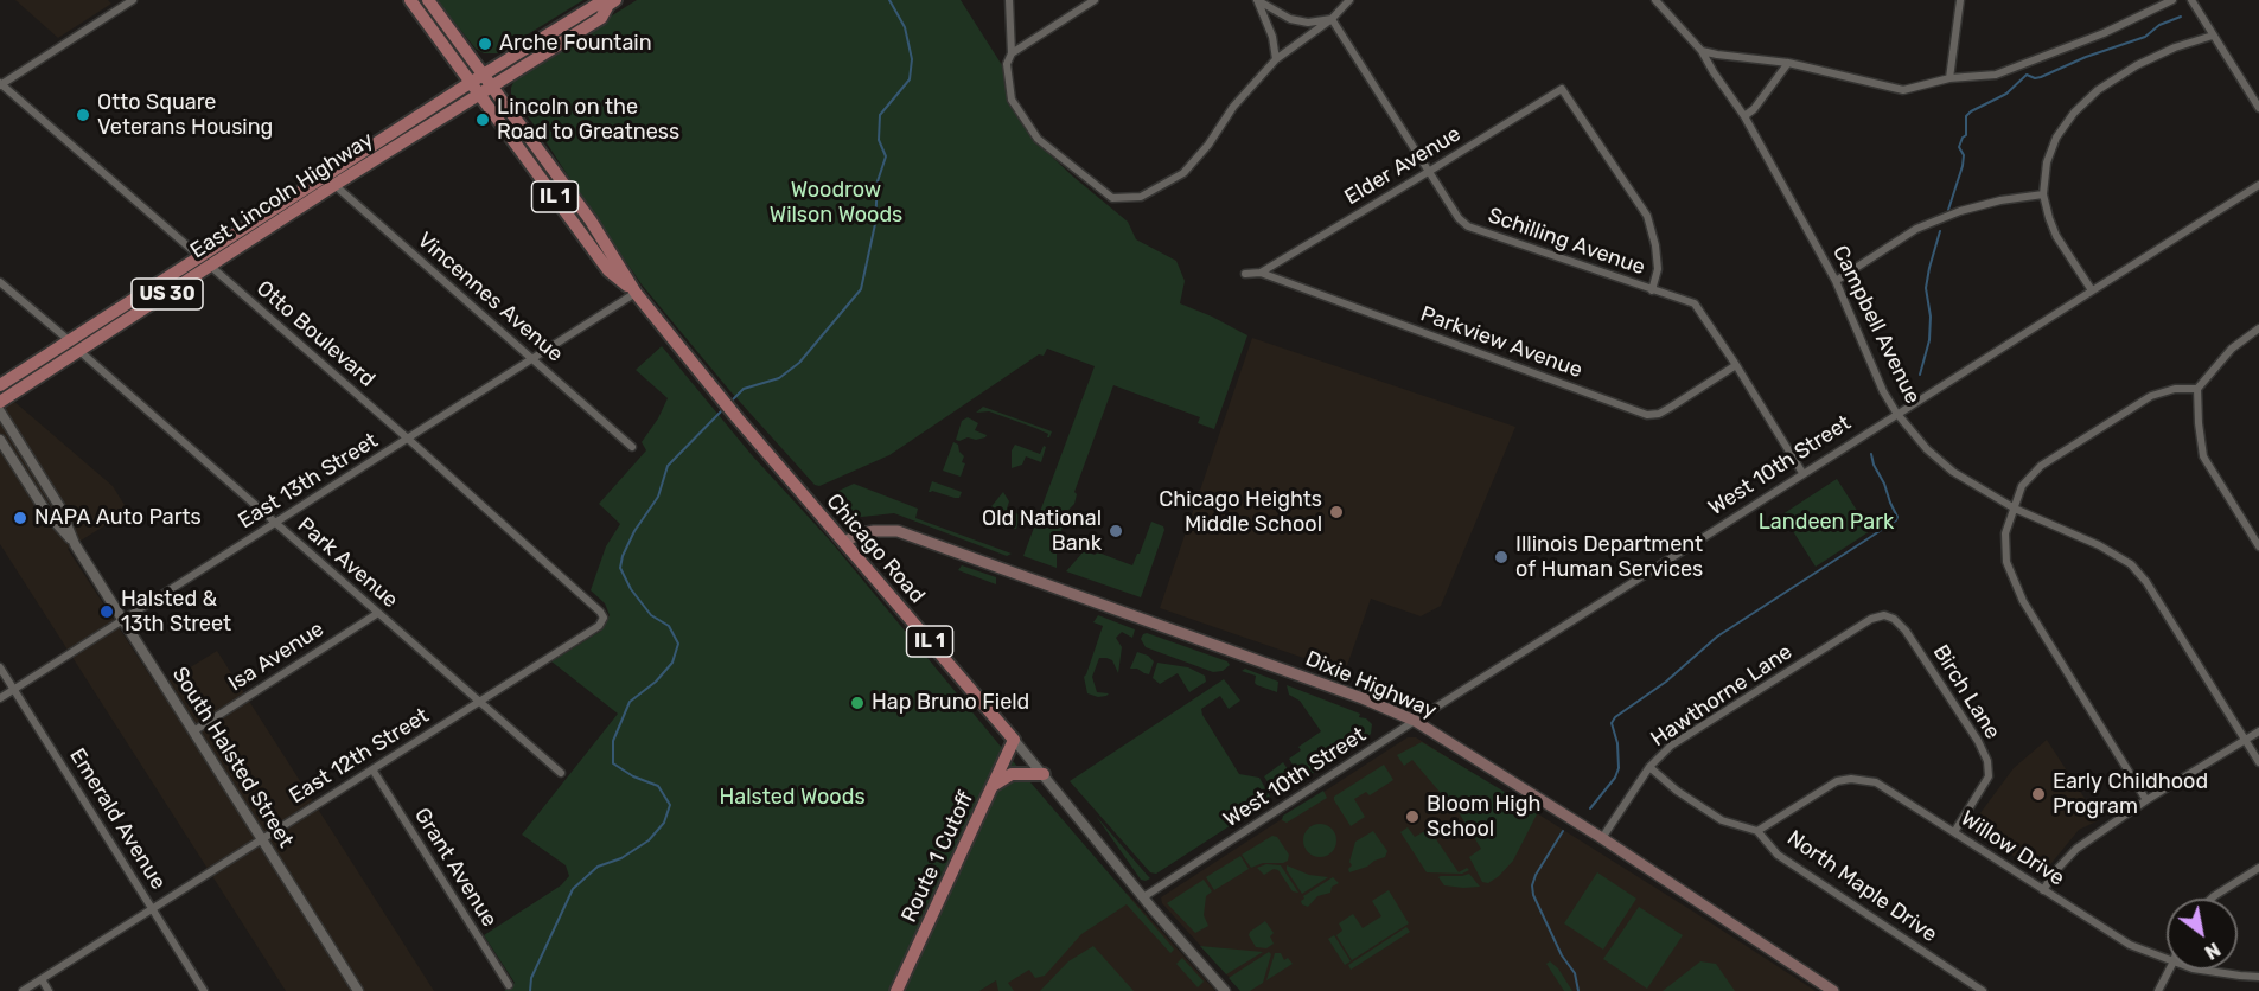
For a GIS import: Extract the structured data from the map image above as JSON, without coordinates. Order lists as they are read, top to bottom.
{
  "streets": {
    "main road": [
      "East Lincoln Highway",
      "IL 1",
      "US 30",
      "Chicago Road",
      "Dixie Highway",
      "Route 1 Cutoff"
    ],
    "street": [
      "Elder Avenue",
      "Schilling Avenue",
      "Vincennes Avenue",
      "Campbell Avenue",
      "Otto Boulevard",
      "Parkview Avenue",
      "West 10th Street",
      "East 13th Street",
      "Park Avenue",
      "Isa Avenue",
      "Birch Lane",
      "Hawthorne Lane",
      "East 12th Street",
      "South Halsted Street",
      "Emerald Avenue",
      "Willow Drive",
      "Grant Avenue",
      "North Maple Drive"
    ]
  },
  "crossings": [
    ["Elder Avenue", "Schilling Avenue"],
    ["Elder Avenue", "Parkview Avenue"],
    ["East Lincoln Highway", "US 30"],
    ["East Lincoln Highway", "Vincennes Avenue"],
    ["East Lincoln Highway", "Otto Boulevard"],
    ["East Lincoln Highway", "Chicago Road"],
    ["East Lincoln Highway", "Park Avenue"],
    ["Schilling Avenue", "Parkview Avenue"],
    ["Schilling Avenue", "West 10th Street"],
    ["US 30", "Chicago Road"],
    ["Vincennes Avenue", "East 13th Street"],
    ["Campbell Avenue", "West 10th Street"],
    ["Otto Boulevard", "East 13th Street"],
    ["Otto Boulevard", "East 12th Street"],
    ["West 10th Street", "Chicago Road"],
    ["West 10th Street", "Dixie Highway"],
    ["East 13th Street", "Chicago Road"],
    ["East 13th Street", "Park Avenue"],
    ["East 13th Street", "South Halsted Street"],
    ["East 13th Street", "Emerald Avenue"],
    ["Chicago Road", "Dixie Highway"],
    ["Chicago Road", "Route 1 Cutoff"],
    ["Park Avenue", "Isa Avenue"],
    ["Park Avenue", "East 12th Street"],
    ["Isa Avenue", "South Halsted Street"],
    ["Dixie Highway", "Hawthorne Lane"],
    ["Birch Lane", "Hawthorne Lane"],
    ["Birch Lane", "Willow Drive"],
    ["Hawthorne Lane", "North Maple Drive"],
    ["East 12th Street", "South Halsted Street"],
    ["East 12th Street", "Emerald Avenue"],
    ["East 12th Street", "Grant Avenue"],
    ["Willow Drive", "North Maple Drive"]
  ],
  "parks": ["Woodrow Wilson Woods", "Landeen Park", "Halsted Woods"],
  "places": [
    "Arche Fountain",
    "Otto Square Veterans Housing",
    "Lincoln on the Road to Greatness",
    "Chicago Heights Middle School",
    "NAPA Auto Parts",
    "Old National Bank",
    "Illinois Department of Human Services",
    "Halsted & 13th Street",
    "Hap Bruno Field",
    "Early Childhood Program",
    "Bloom High School"
  ],
  "north": "bottom right"
}
